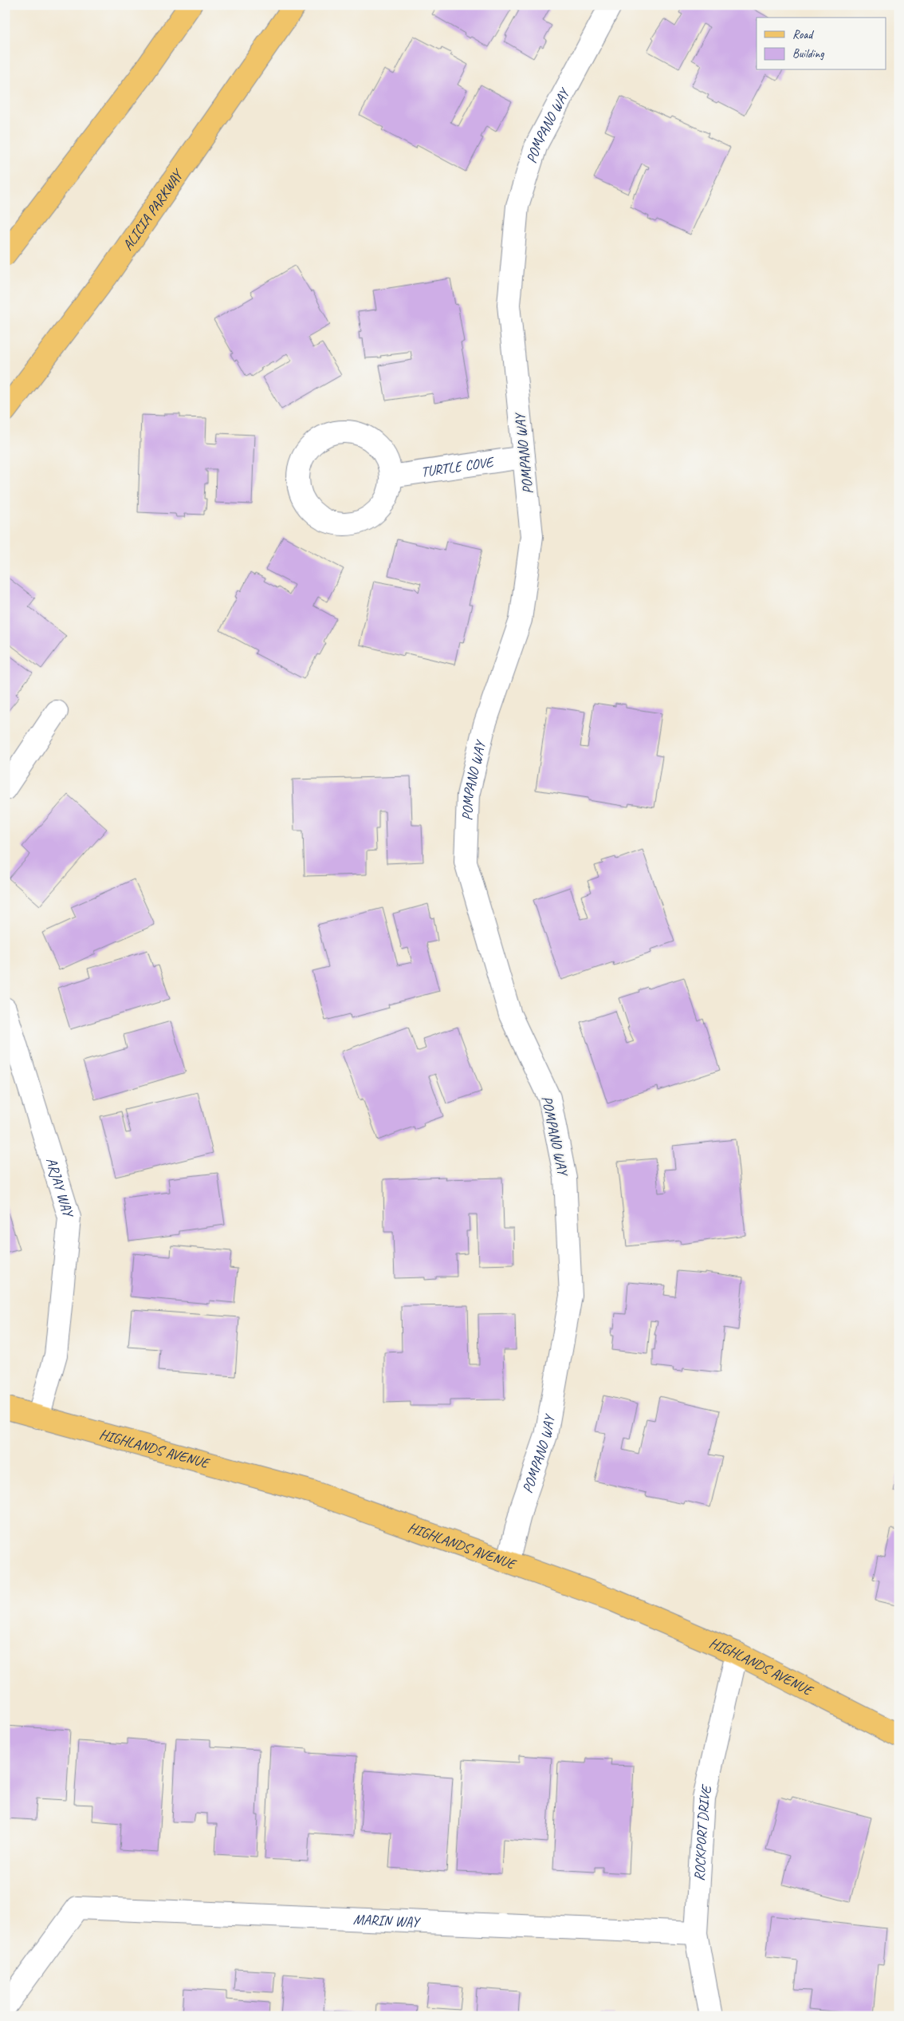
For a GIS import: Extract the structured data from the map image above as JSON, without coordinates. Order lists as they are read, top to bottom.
{
  "streets": {
    "main road": ["ALICIA PARKWAY", "HIGHLANDS AVENUE"],
    "street": [
      "POMPANO WAY",
      "TURTLE COVE",
      "ARJAY WAY",
      "ROCKPORT DRIVE",
      "MARIN WAY"
    ]
  },
  "crossings": [
    ["POMPANO WAY", "TURTLE COVE"],
    ["POMPANO WAY", "HIGHLANDS AVENUE"],
    ["ARJAY WAY", "HIGHLANDS AVENUE"],
    ["HIGHLANDS AVENUE", "ROCKPORT DRIVE"],
    ["ROCKPORT DRIVE", "MARIN WAY"]
  ],
  "legend": ["Road", "Building"]
}
